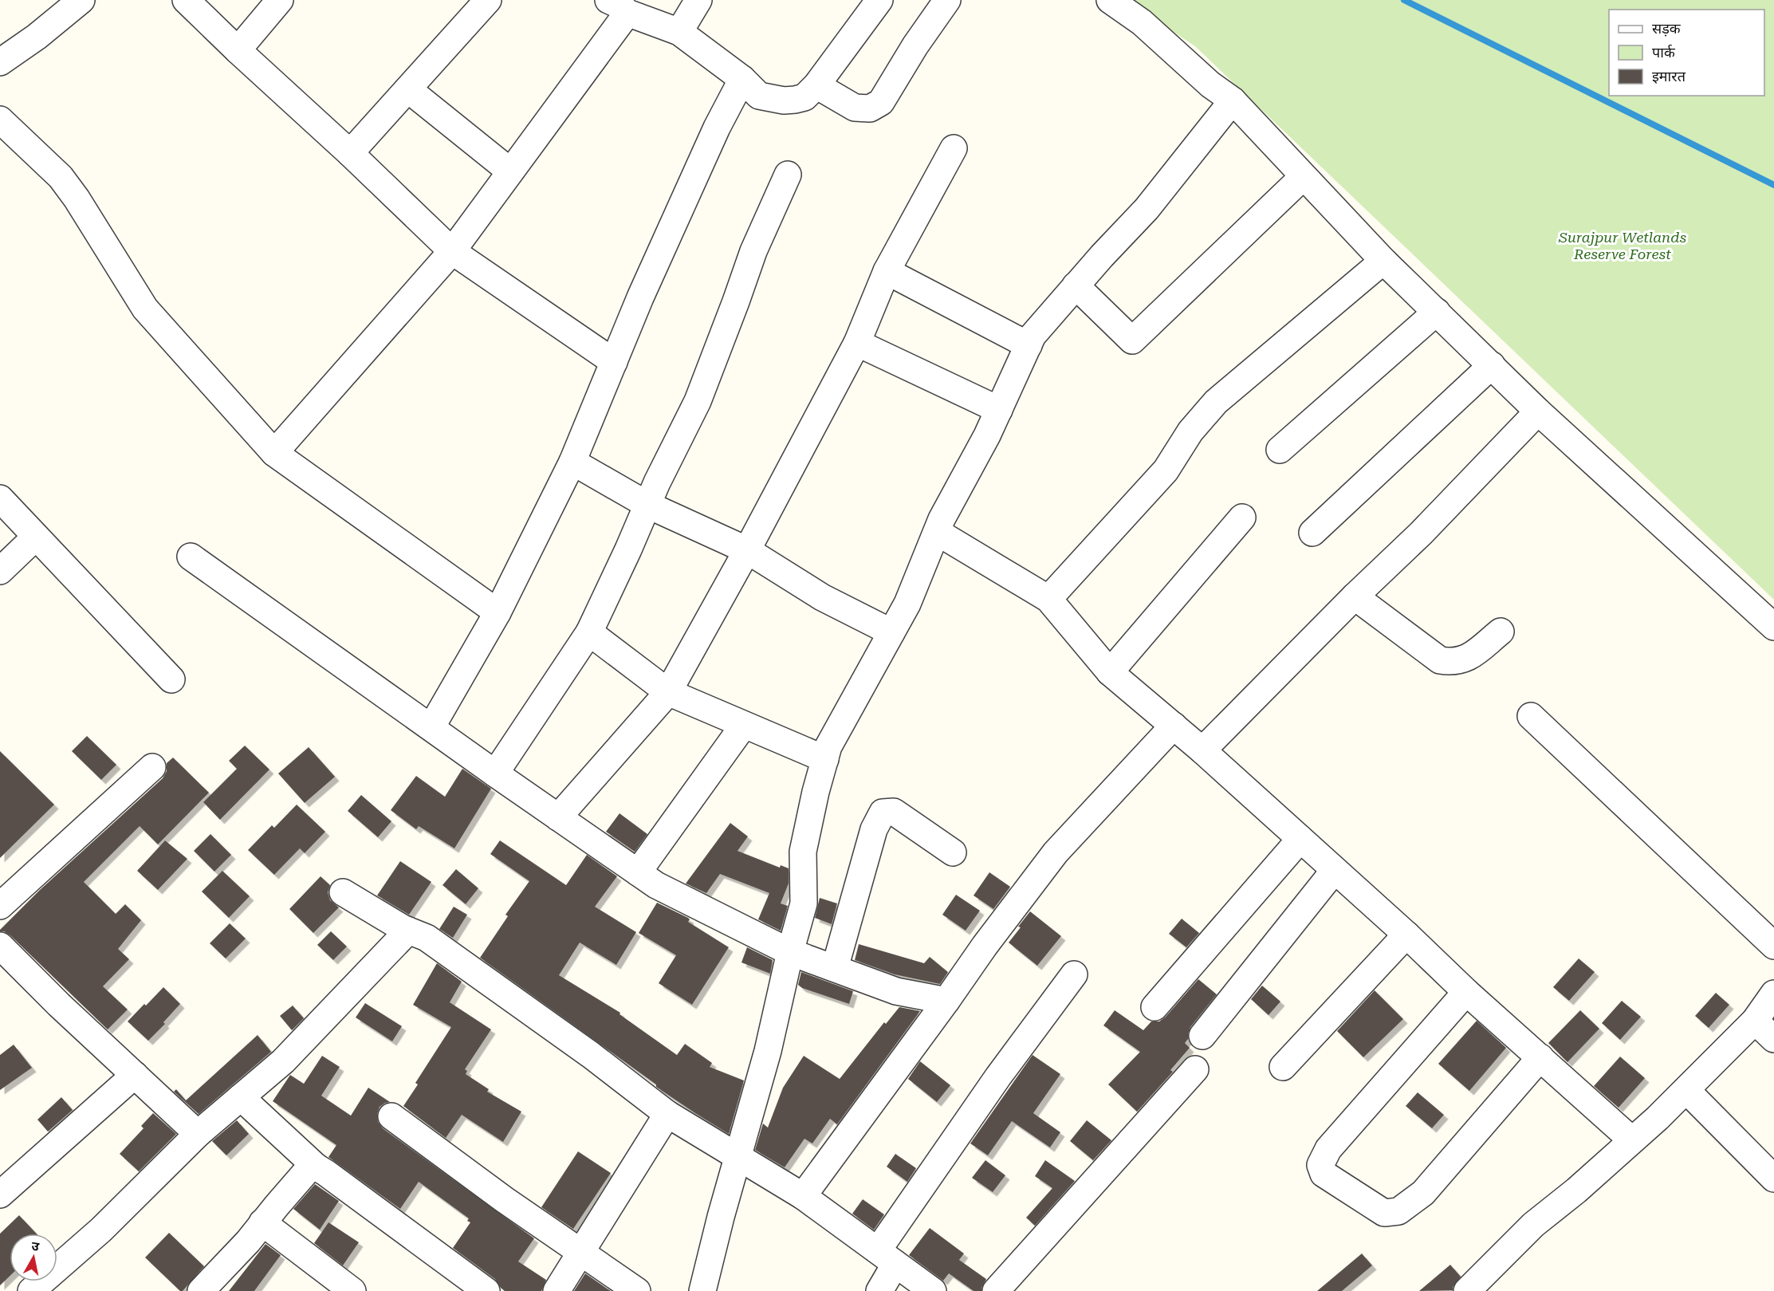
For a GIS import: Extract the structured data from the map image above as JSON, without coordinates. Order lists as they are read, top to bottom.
{
  "parks": ["Surajpur Wetlands Reserve Forest"],
  "legend": ["सड़क", "पार्क", "इमारत"],
  "north": "top"
}
